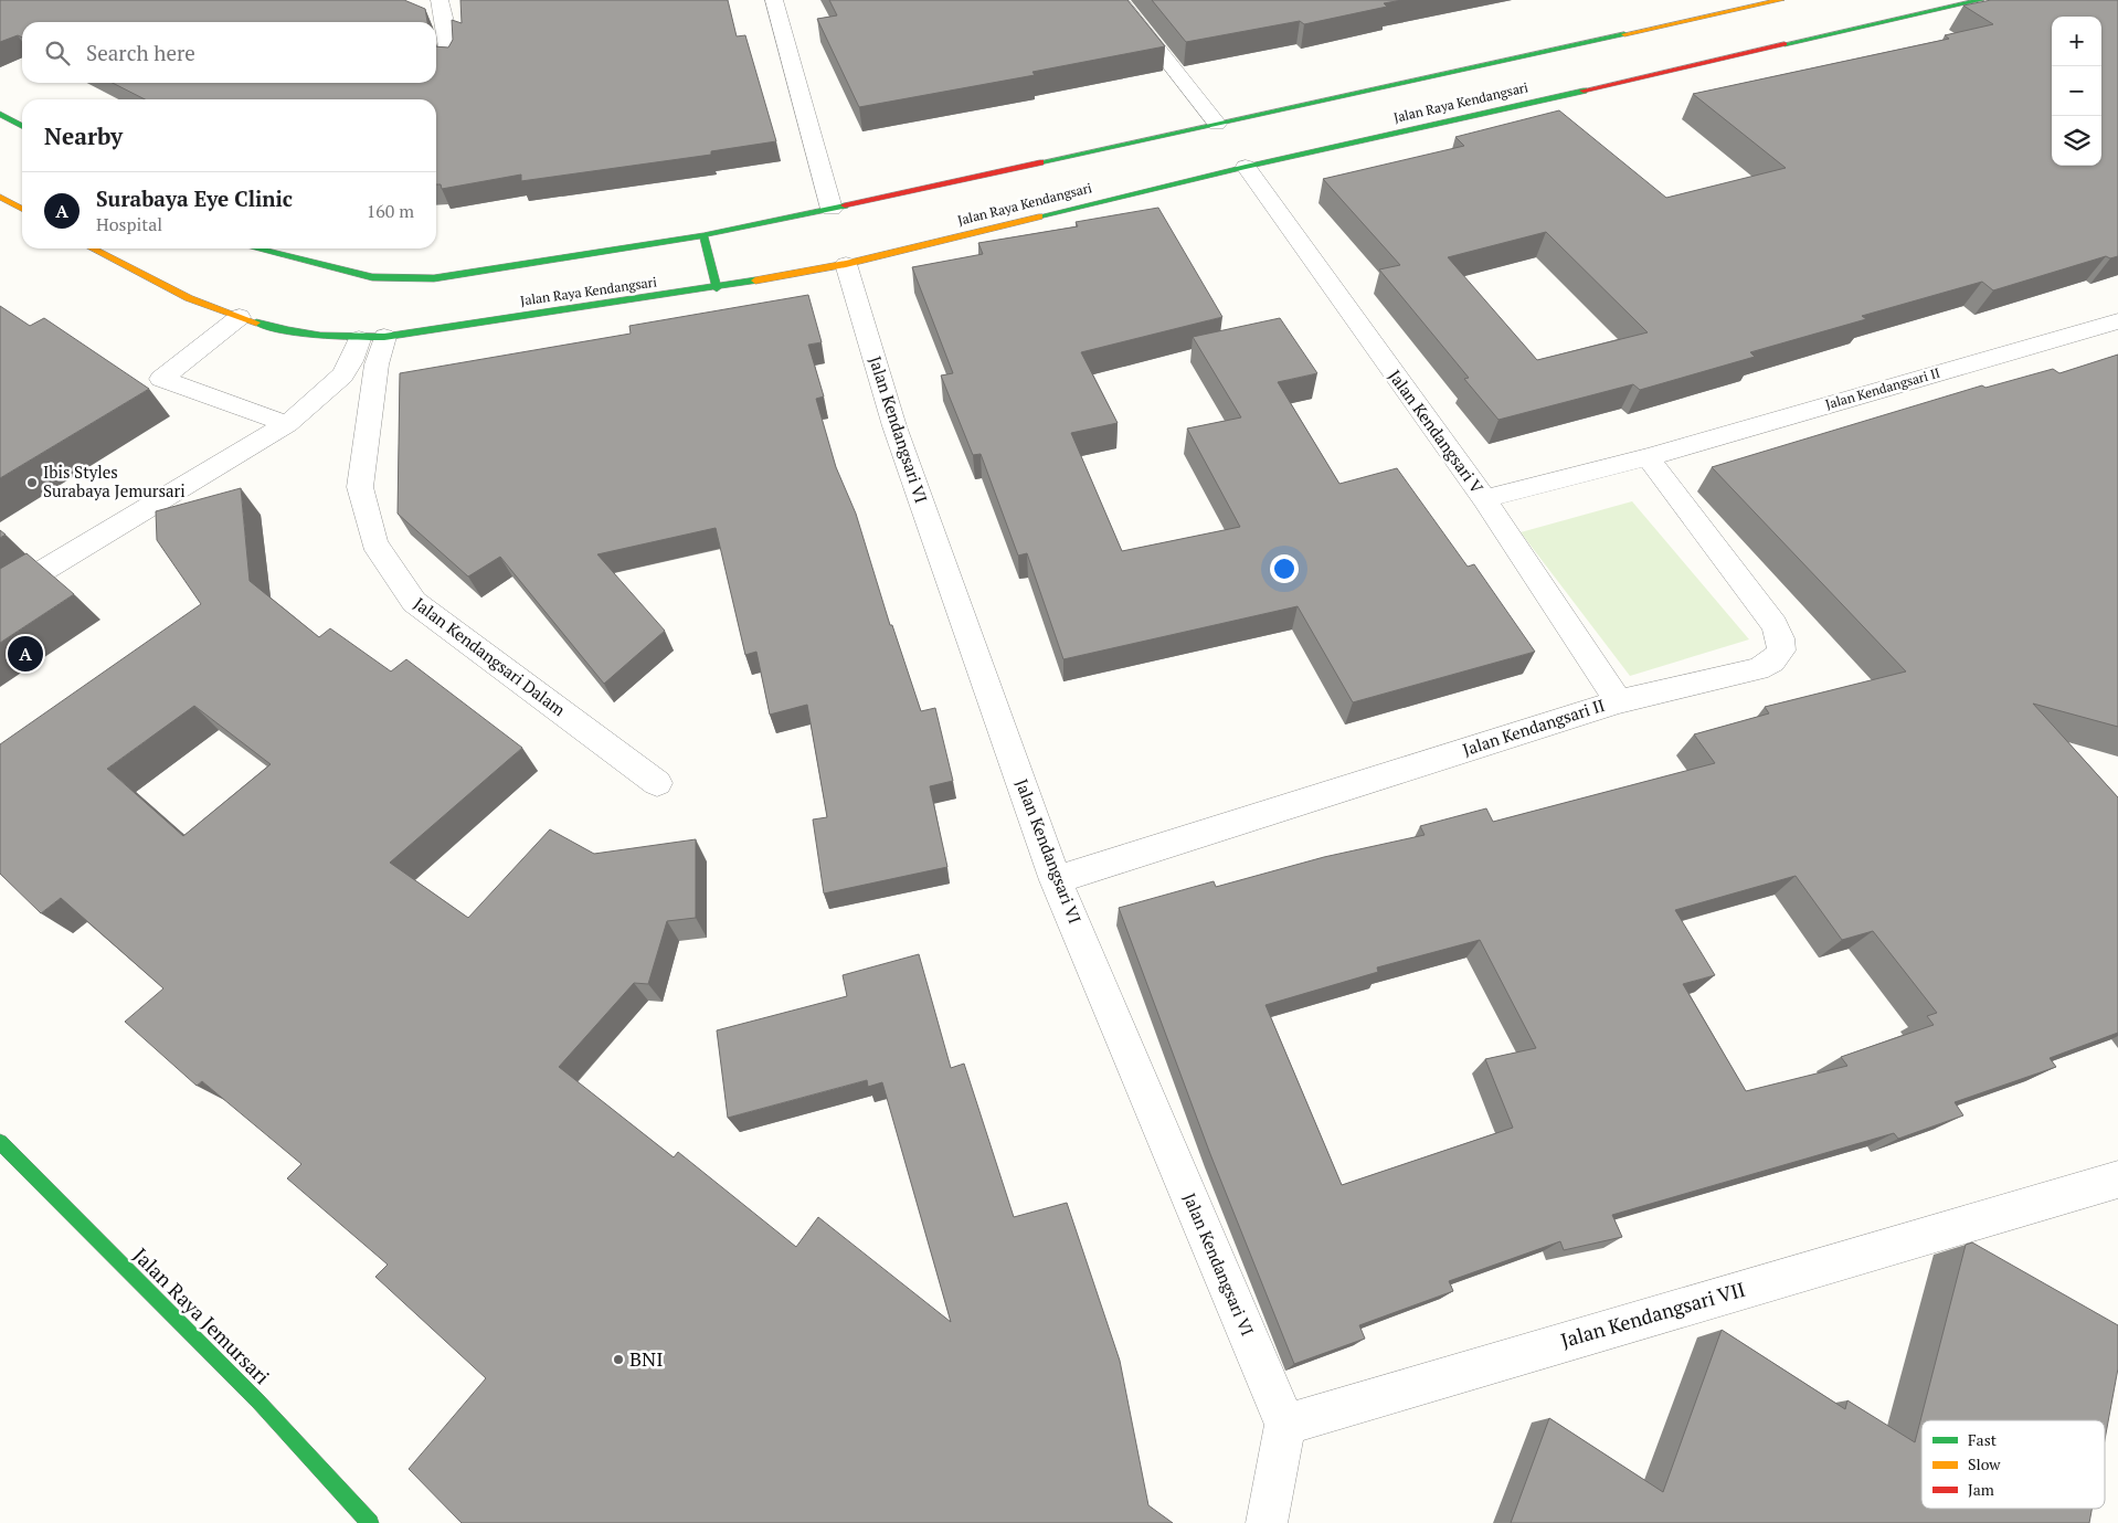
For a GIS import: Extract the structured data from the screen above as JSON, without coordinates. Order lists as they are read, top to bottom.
{
  "streets": {
    "main road": ["Jalan Raya Kendangsari", "Jalan Raya Jemursari"],
    "street": [
      "Jalan Kendangsari II",
      "Jalan Kendangsari VI",
      "Jalan Kendangsari V",
      "Jalan Kendangsari Dalam",
      "Jalan Kendangsari VII"
    ]
  },
  "crossings": [
    ["Jalan Raya Kendangsari", "Jalan Kendangsari VI"],
    ["Jalan Raya Kendangsari", "Jalan Kendangsari V"],
    ["Jalan Raya Kendangsari", "Jalan Kendangsari Dalam"],
    ["Jalan Kendangsari II", "Jalan Kendangsari VI"],
    ["Jalan Kendangsari II", "Jalan Kendangsari V"],
    ["Jalan Kendangsari VI", "Jalan Kendangsari VII"]
  ],
  "places": ["Ibis Styles Surabaya Jemursari", "BNI"],
  "legend": ["Fast", "Slow", "Jam"],
  "page": {
    "map_buttons": ["+", "−"],
    "search": "Search here",
    "heading": "Nearby",
    "list": [
      {
        "mark": "A",
        "name": "Surabaya Eye Clinic",
        "note": "Hospital",
        "value": "160 m"
      }
    ],
    "pins": "A"
  }
}
